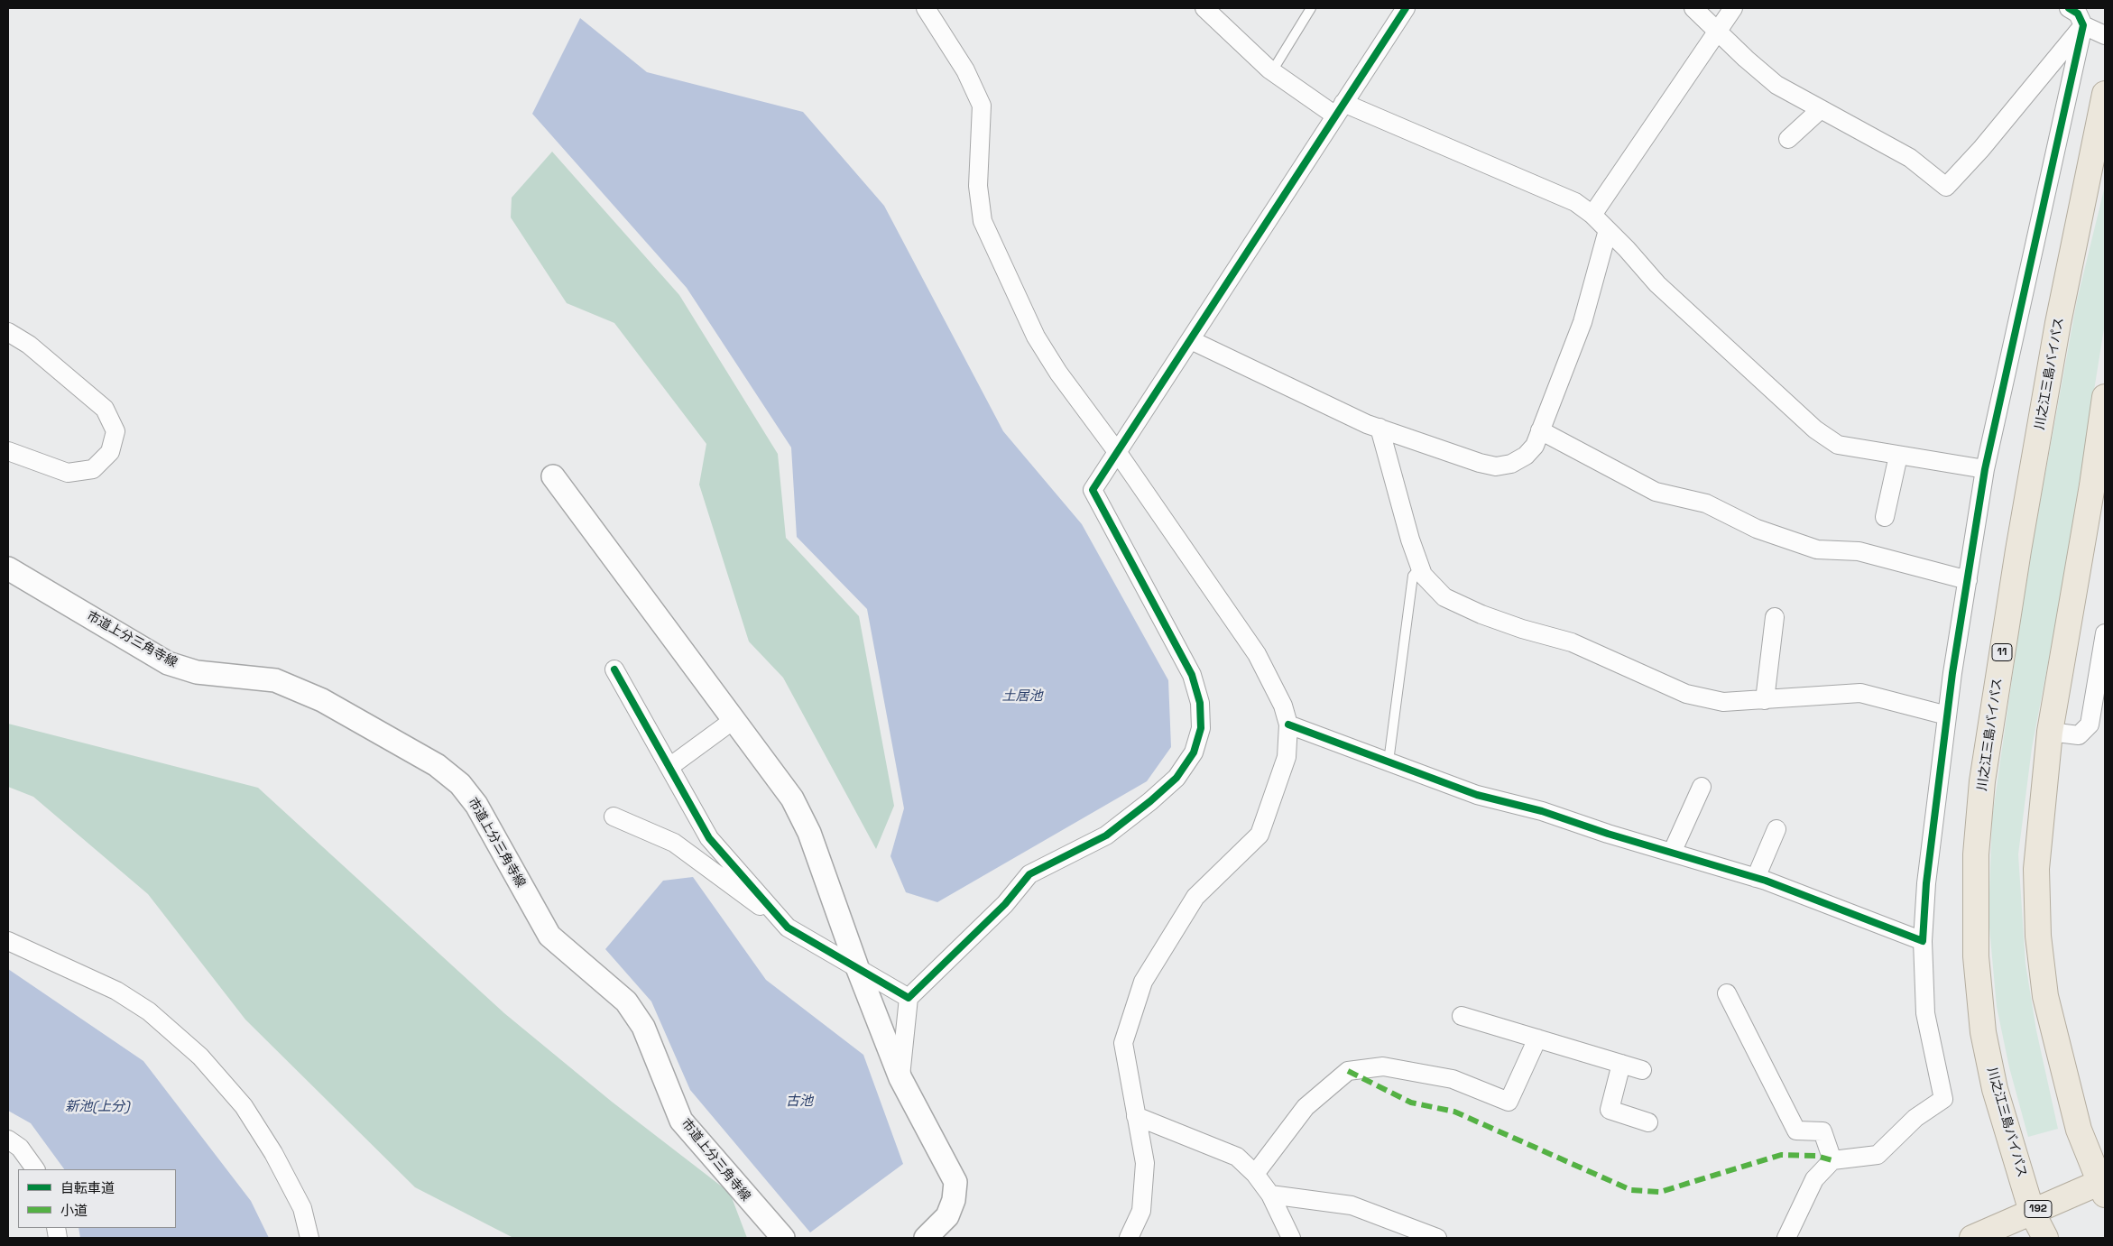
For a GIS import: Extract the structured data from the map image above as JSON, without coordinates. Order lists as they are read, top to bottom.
{
  "streets": {
    "highway": ["川之江三島バイパス", "11", "192"],
    "street": ["市道上分三角寺線"]
  },
  "crossings": [
    ["川之江三島バイパス", "192"]
  ],
  "water": ["土居池", "古池", "新池(上分)"],
  "legend": ["自転車道", "小道"]
}
